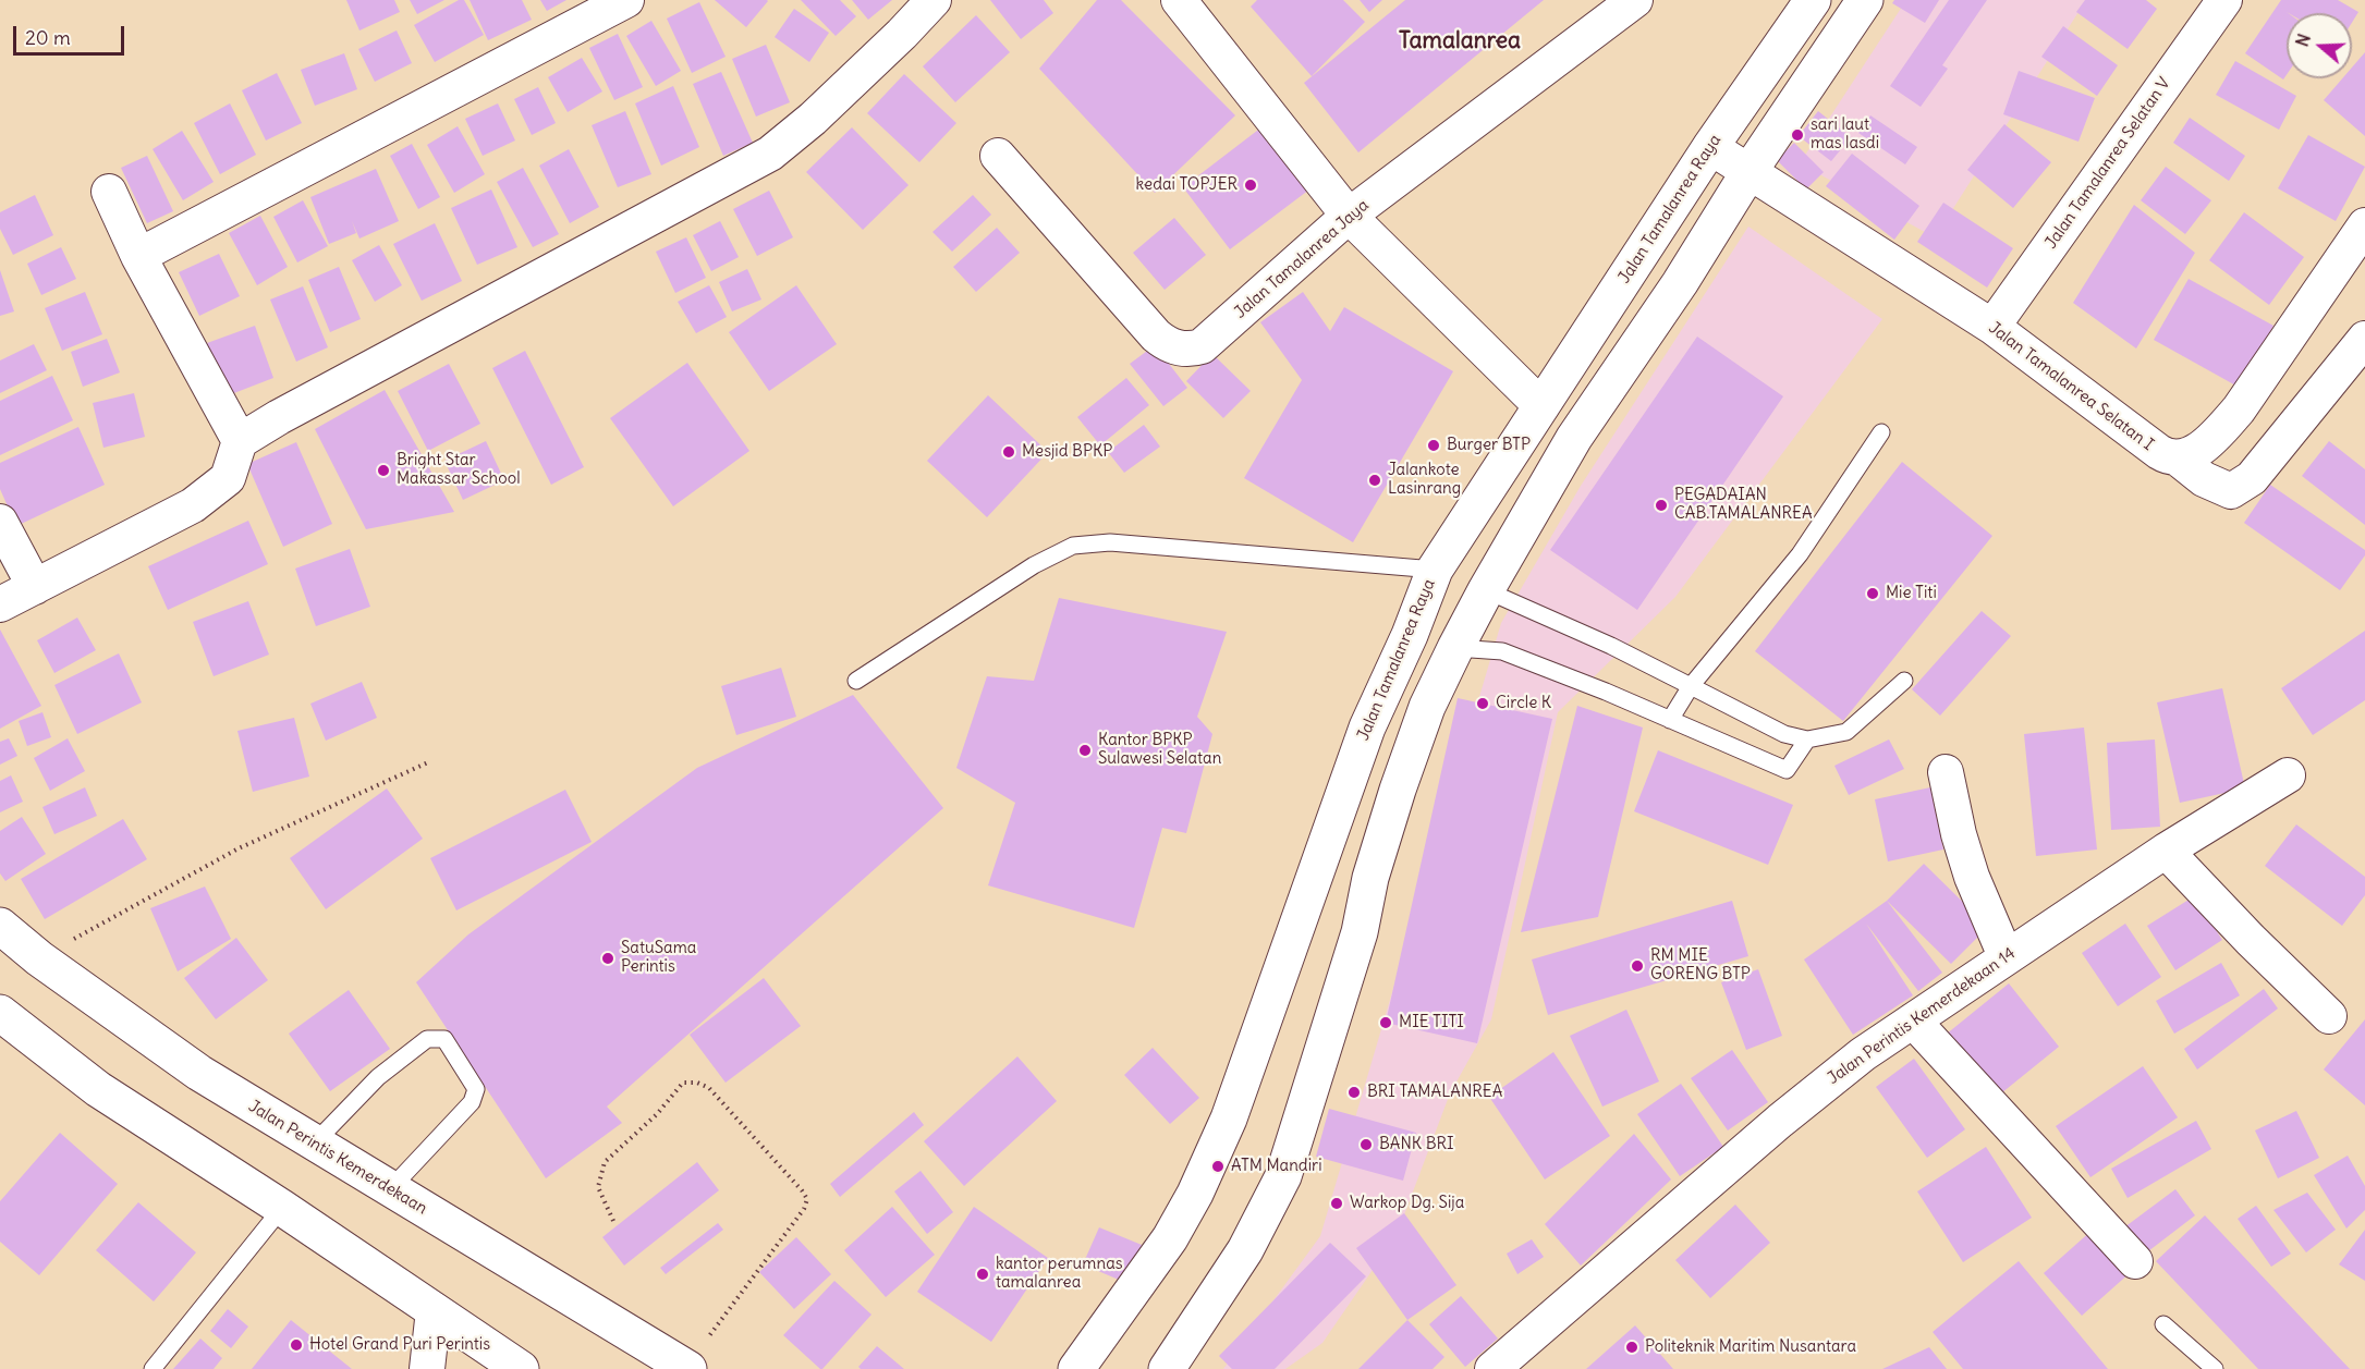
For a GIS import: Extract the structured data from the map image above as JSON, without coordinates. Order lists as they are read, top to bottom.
{
  "streets": {
    "main road": ["Jalan Tamalanrea Raya", "Jalan Perintis Kemerdekaan"],
    "street": [
      "Jalan Tamalanrea Selatan V",
      "Jalan Tamalanrea Jaya",
      "Jalan Tamalanrea Selatan I",
      "Jalan Perintis Kemerdekaan 14"
    ]
  },
  "crossings": [
    ["Jalan Tamalanrea Selatan V", "Jalan Tamalanrea Selatan I"],
    ["Jalan Tamalanrea Raya", "Jalan Tamalanrea Selatan I"]
  ],
  "districts": ["Tamalanrea"],
  "places": [
    "sari laut mas lasdi",
    "kedai TOPJER",
    "Burger BTP",
    "Mesjid BPKP",
    "Bright Star Makassar School",
    "Jalankote Lasinrang",
    "PEGADAIAN CAB.TAMALANREA",
    "Mie Titi",
    "Circle K",
    "Kantor BPKP Sulawesi Selatan",
    "SatuSama Perintis",
    "RM MIE GORENG BTP",
    "MIE TITI",
    "BRI TAMALANREA",
    "BANK BRI",
    "ATM Mandiri",
    "Warkop Dg. Sija",
    "kantor perumnas tamalanrea",
    "Hotel Grand Puri Perintis",
    "Politeknik Maritim Nusantara"
  ],
  "scale_bar": "20 m",
  "north": "left"
}
